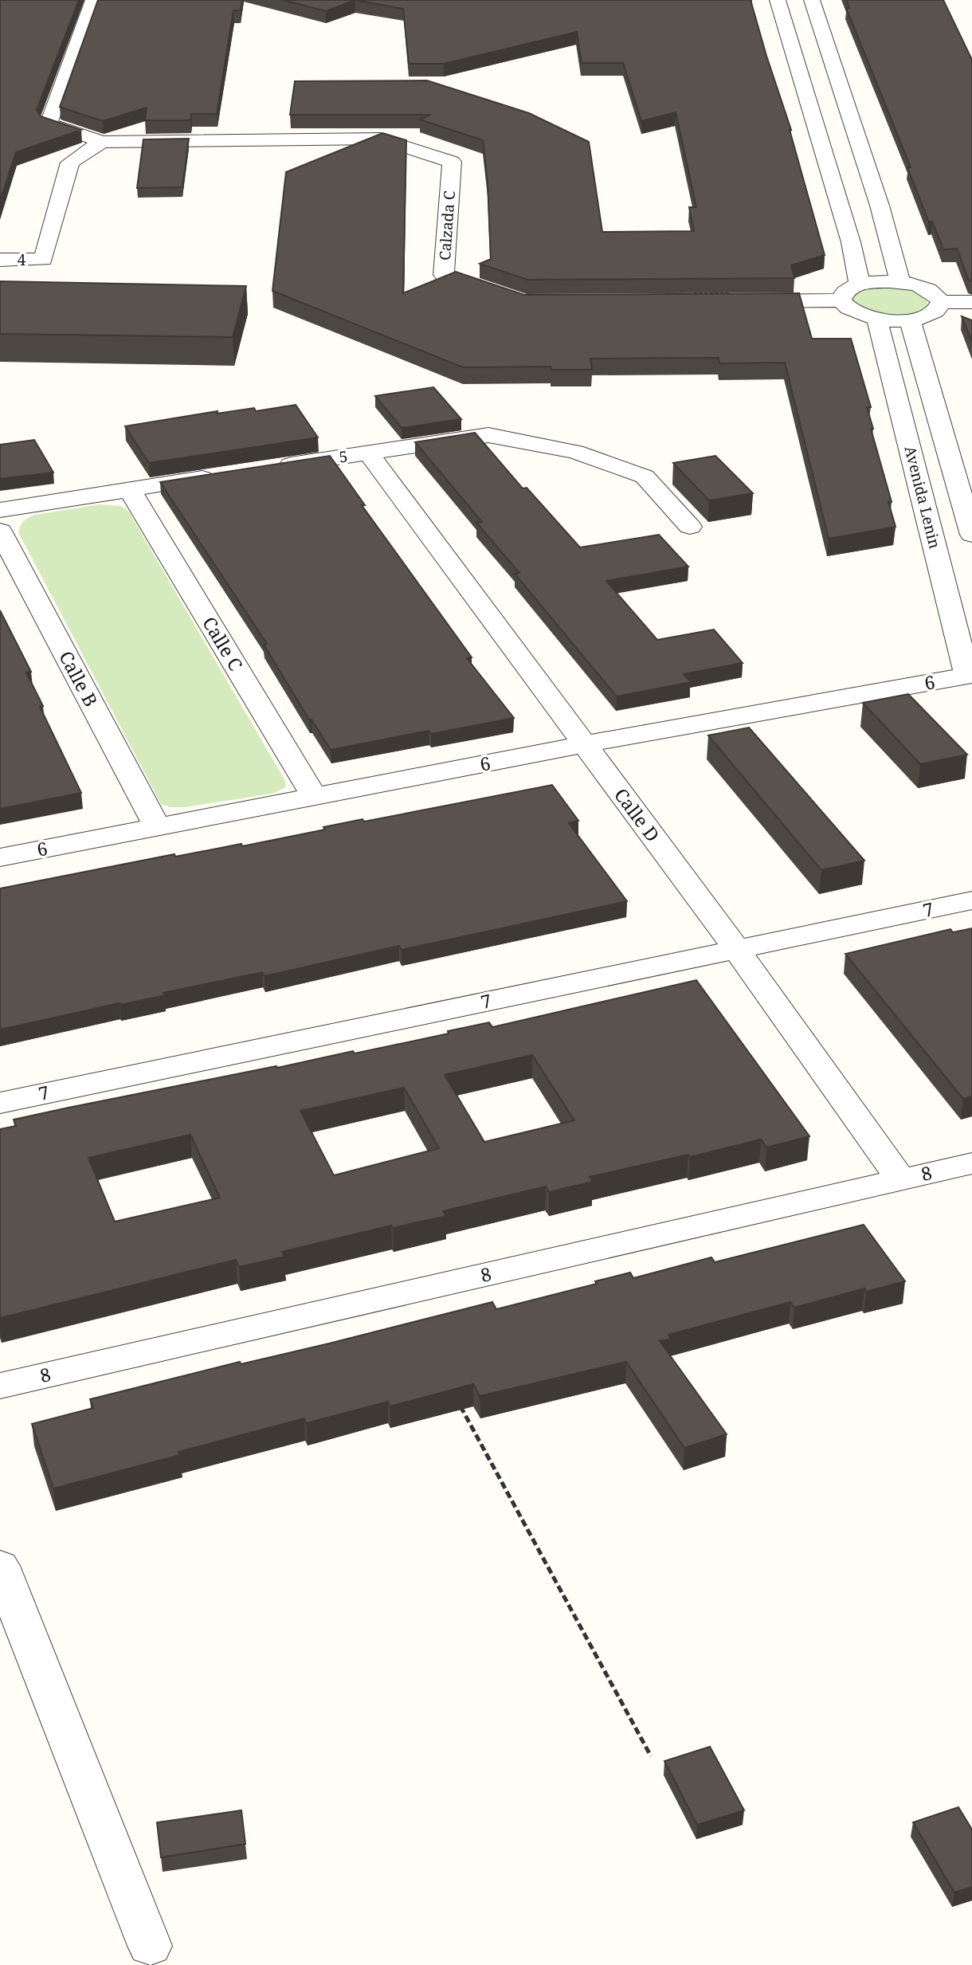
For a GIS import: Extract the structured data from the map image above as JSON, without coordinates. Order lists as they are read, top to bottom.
{
  "streets": {
    "street": [
      "Calzada C",
      "4",
      "5",
      "Avenida Lenin",
      "Calle C",
      "Calle B",
      "6",
      "Calle D",
      "7",
      "8"
    ]
  },
  "crossings": [
    ["Calzada C", "4"],
    ["5", "Calle D"],
    ["Avenida Lenin", "6"],
    ["Calle C", "6"],
    ["Calle B", "6"],
    ["6", "Calle D"],
    ["Calle D", "7"],
    ["Calle D", "8"]
  ]
}
